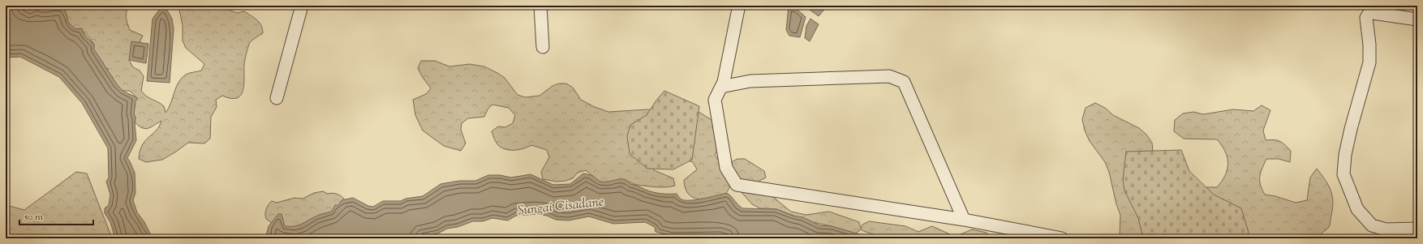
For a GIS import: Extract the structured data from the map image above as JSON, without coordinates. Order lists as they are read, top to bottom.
{
  "water": ["Sungai Cisadane"],
  "scale_bar": "50 m"
}
